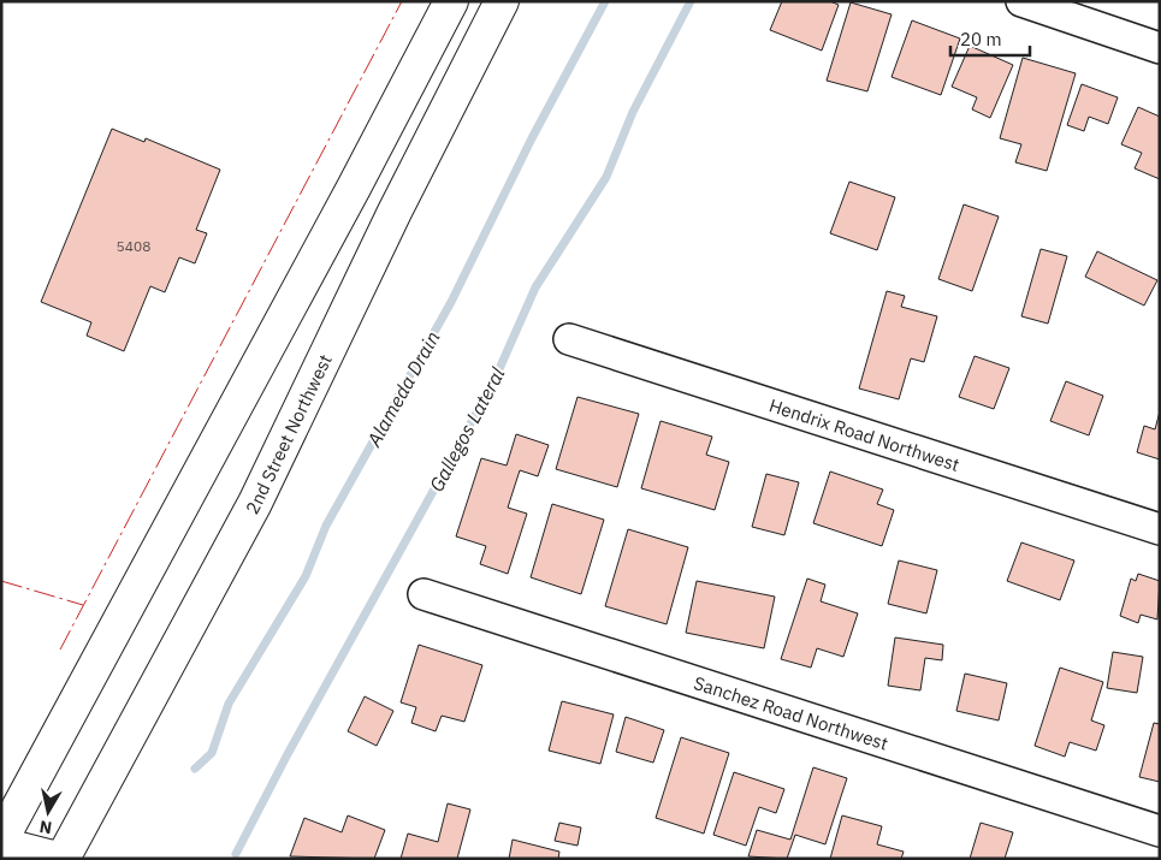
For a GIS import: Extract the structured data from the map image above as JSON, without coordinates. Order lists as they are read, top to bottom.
{
  "streets": {
    "main road": ["2nd Street Northwest"],
    "street": ["Hendrix Road Northwest", "Sanchez Road Northwest"]
  },
  "water": ["Alameda Drain", "Gallegos Lateral"],
  "house_numbers": ["5408"],
  "scale_bar": "20 m",
  "north": "bottom"
}
